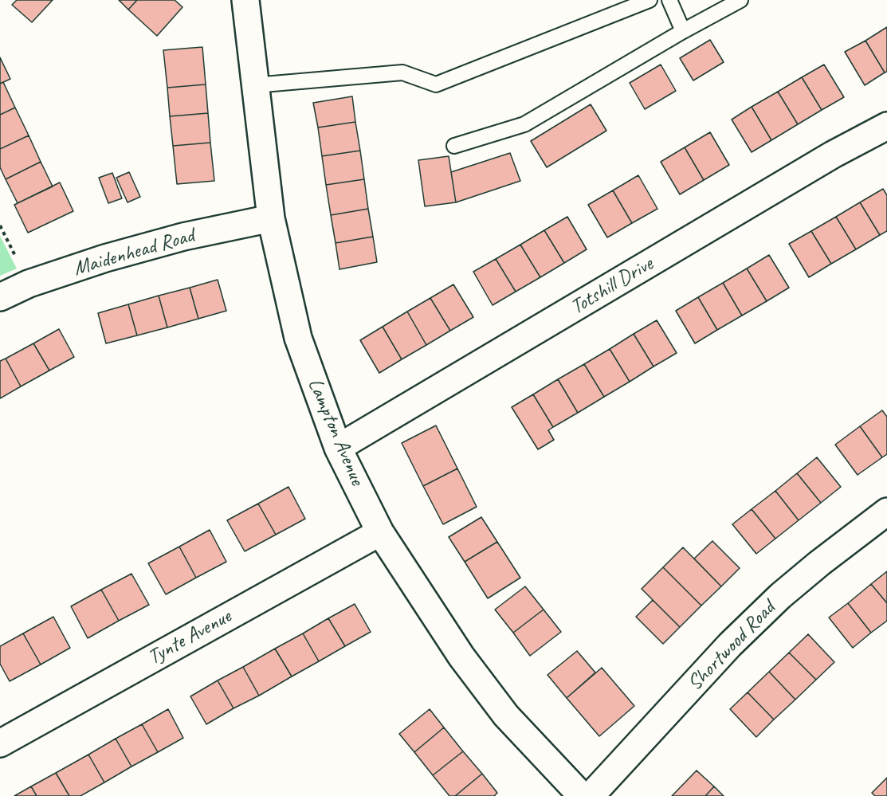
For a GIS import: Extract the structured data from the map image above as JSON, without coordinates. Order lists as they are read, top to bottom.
{
  "streets": {
    "street": [
      "Maidenhead Road",
      "Totshill Drive",
      "Lampton Avenue",
      "Tynte Avenue",
      "Shortwood Road"
    ]
  },
  "crossings": [
    ["Maidenhead Road", "Lampton Avenue"],
    ["Totshill Drive", "Lampton Avenue"],
    ["Lampton Avenue", "Tynte Avenue"]
  ]
}
